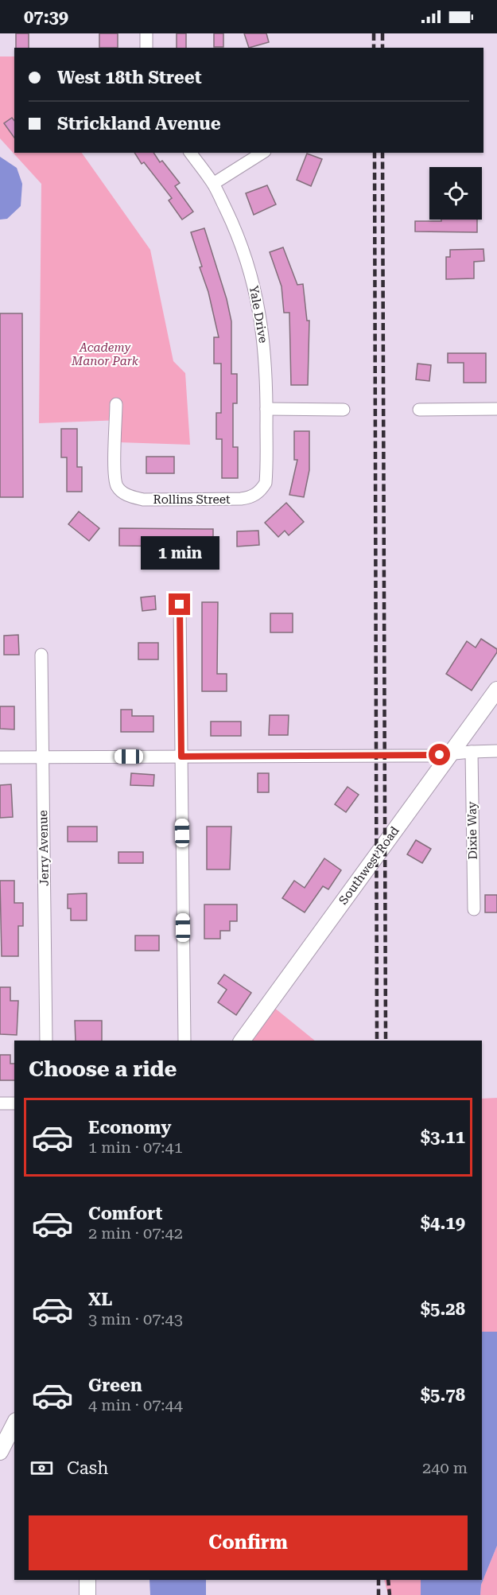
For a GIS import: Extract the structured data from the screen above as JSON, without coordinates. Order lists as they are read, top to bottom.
{
  "streets": {
    "street": [
      "Yale Drive",
      "Rollins Street",
      "Dixie Way",
      "Jerry Avenue",
      "Southwest Road"
    ]
  },
  "crossings": [
    ["Yale Drive", "Rollins Street"]
  ],
  "parks": ["Academy Manor Park"],
  "page": {
    "status": "07:39",
    "banner": ["West 18th Street", "Strickland Avenue"],
    "bubble": "1 min",
    "heading": "Choose a ride",
    "list": [
      {
        "name": "Economy",
        "note": "1 min · 07:41",
        "value": "$3.11"
      },
      {
        "name": "Comfort",
        "note": "2 min · 07:42",
        "value": "$4.19"
      },
      {
        "name": "XL",
        "note": "3 min · 07:43",
        "value": "$5.28"
      },
      {
        "name": "Green",
        "note": "4 min · 07:44",
        "value": "$5.78"
      }
    ],
    "pay": ["Cash", "240 m"],
    "buttons": "Confirm"
  }
}
